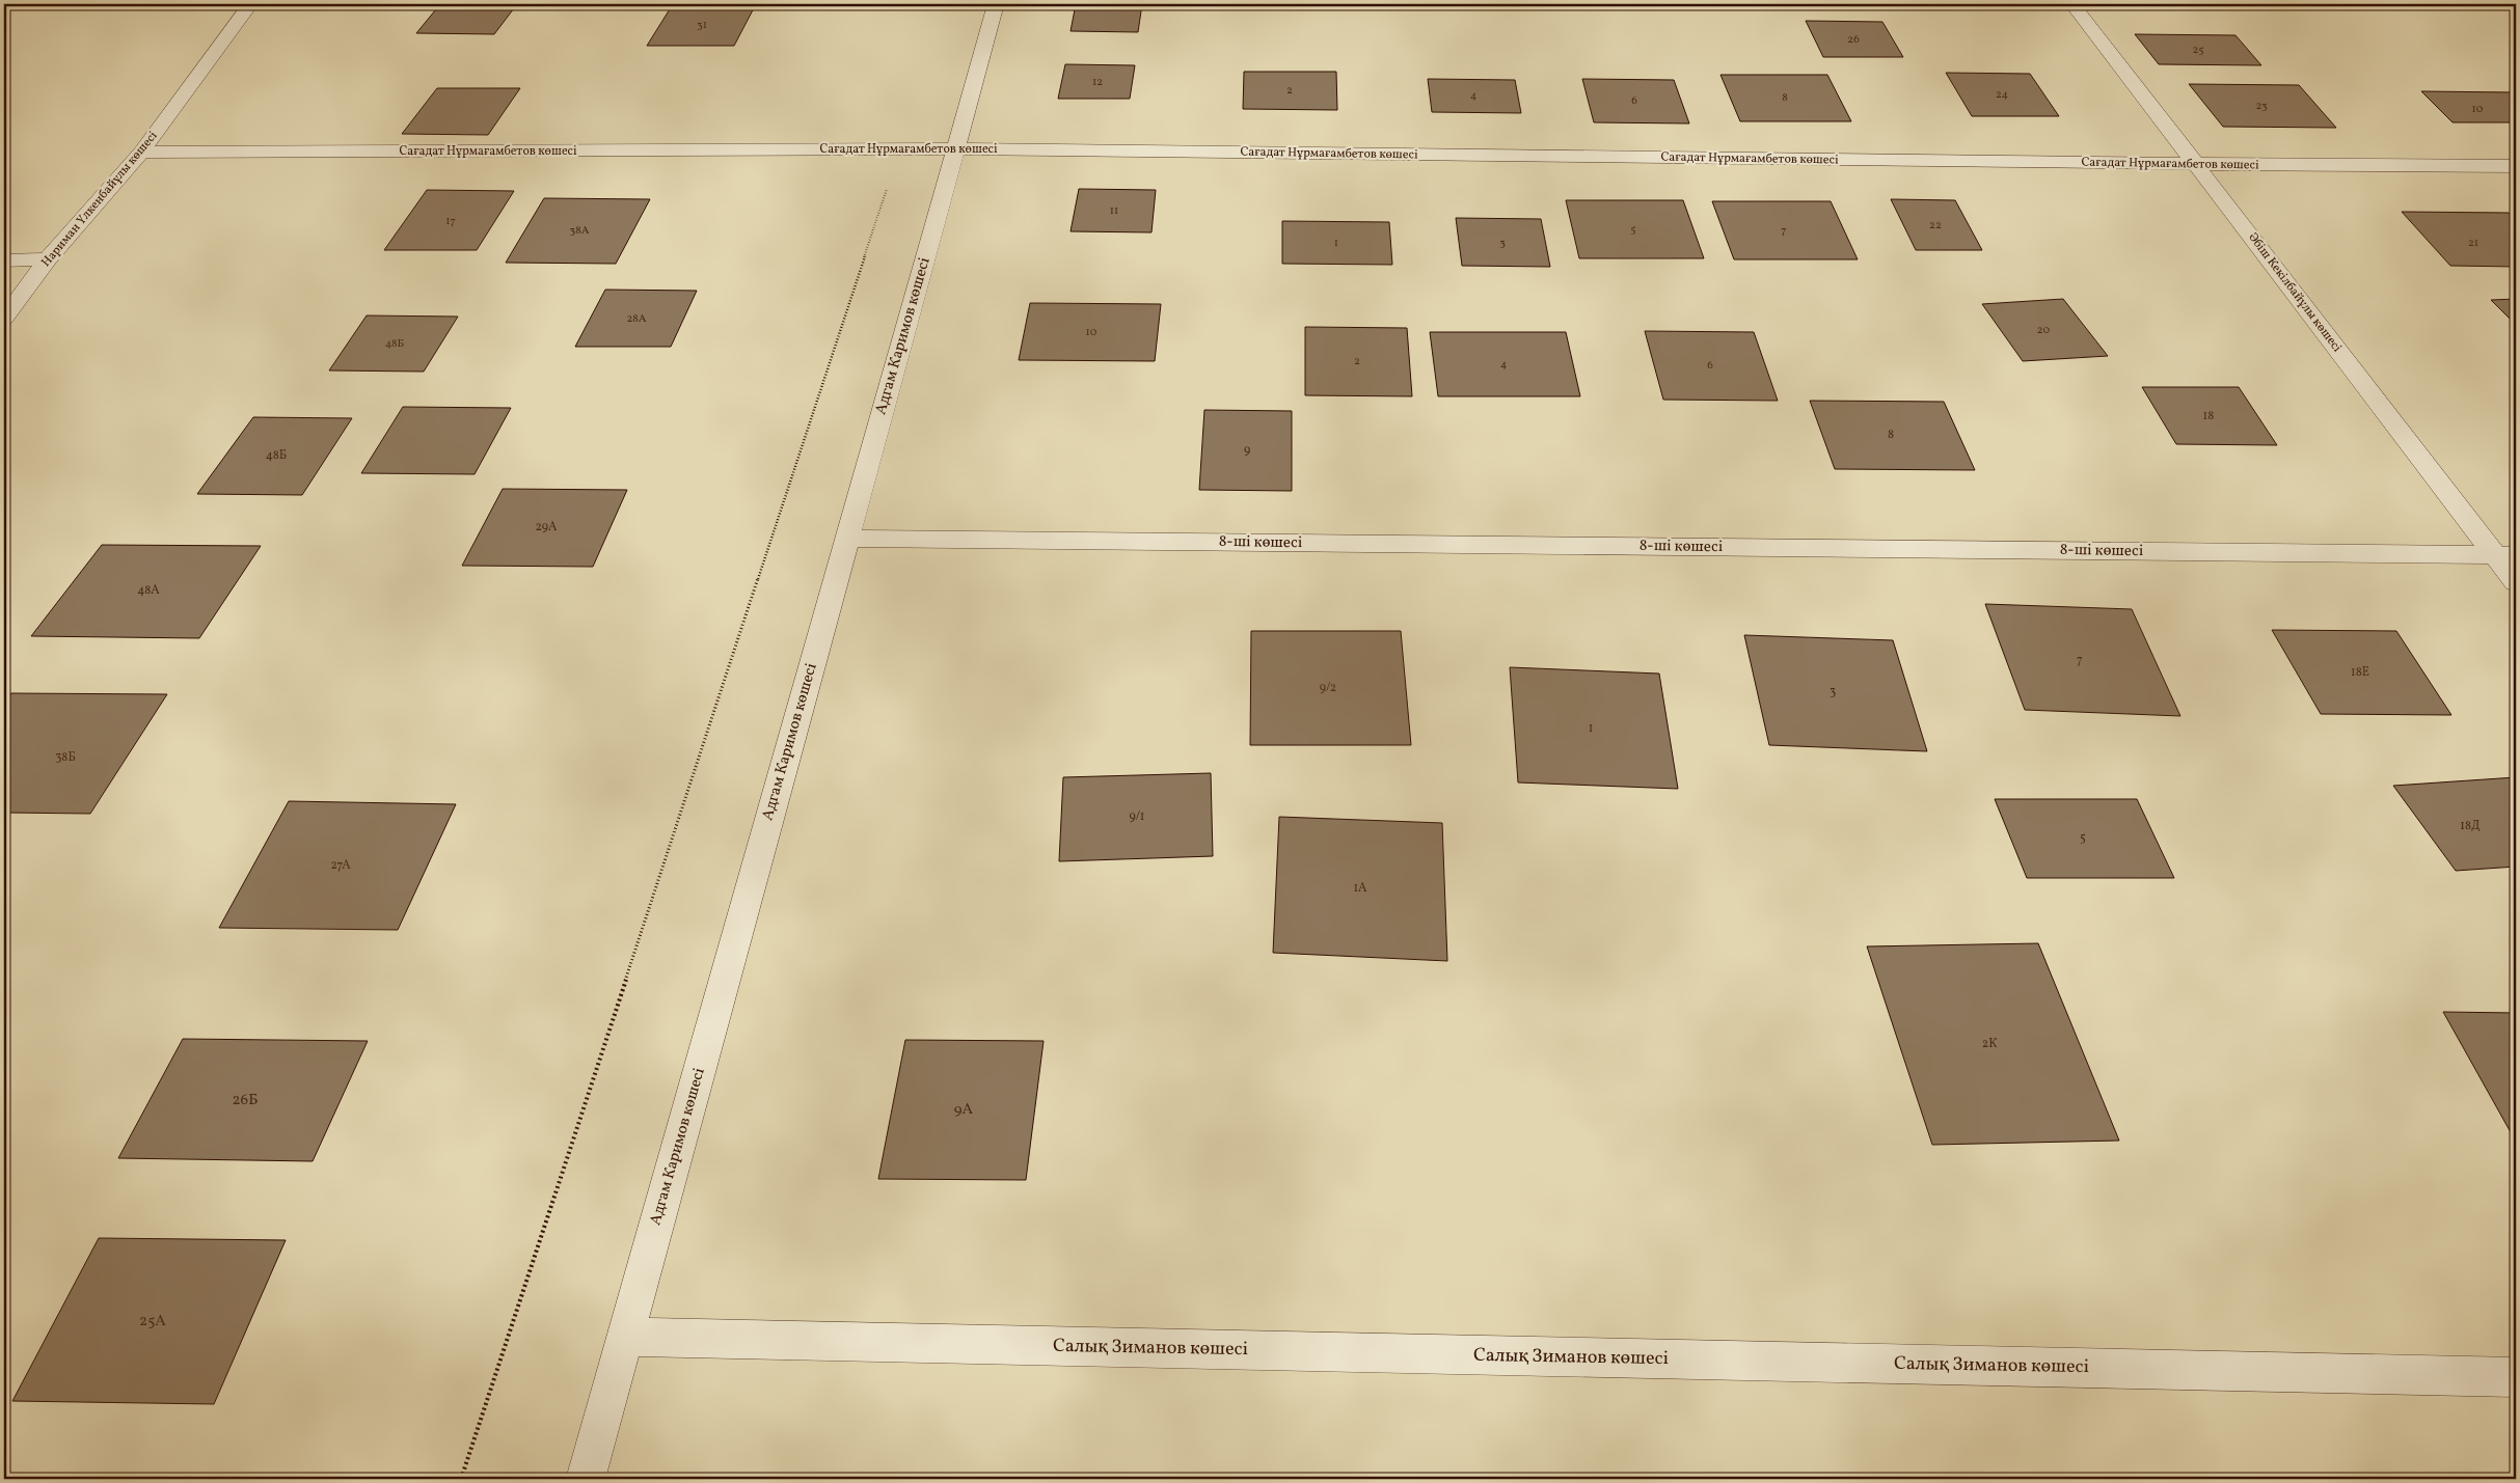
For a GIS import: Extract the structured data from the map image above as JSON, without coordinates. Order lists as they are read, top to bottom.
{
  "streets": {
    "street": [
      "Сағадат Нұрмағамбетов көшесі",
      "Нариман Үлкенбайұлы көшесі",
      "Әбіш Кекілбайұлы көшесі",
      "Адгам Каримов көшесі",
      "8-шi көшесi",
      "Салық Зиманов көшесі"
    ]
  },
  "crossings": [
    ["Сағадат Нұрмағамбетов көшесі", "Нариман Үлкенбайұлы көшесі"],
    ["Сағадат Нұрмағамбетов көшесі", "Әбіш Кекілбайұлы көшесі"],
    ["Сағадат Нұрмағамбетов көшесі", "Адгам Каримов көшесі"],
    ["Әбіш Кекілбайұлы көшесі", "8-шi көшесi"],
    ["Адгам Каримов көшесі", "8-шi көшесi"],
    ["Адгам Каримов көшесі", "Салық Зиманов көшесі"]
  ],
  "house_numbers": [
    "31",
    "26",
    "25",
    "12",
    "2",
    "24",
    "4",
    "8",
    "6",
    "23",
    "10",
    "11",
    "17",
    "22",
    "5",
    "38А",
    "7",
    "1",
    "3",
    "21",
    "28А",
    "20",
    "10",
    "48Б",
    "2",
    "4",
    "6",
    "18",
    "8",
    "9",
    "48Б",
    "29А",
    "48А",
    "7",
    "18Е",
    "9/2",
    "3",
    "1",
    "38Б",
    "9/1",
    "18Д",
    "5",
    "27А",
    "1А",
    "2К",
    "26Б",
    "9А",
    "25А"
  ]
}
